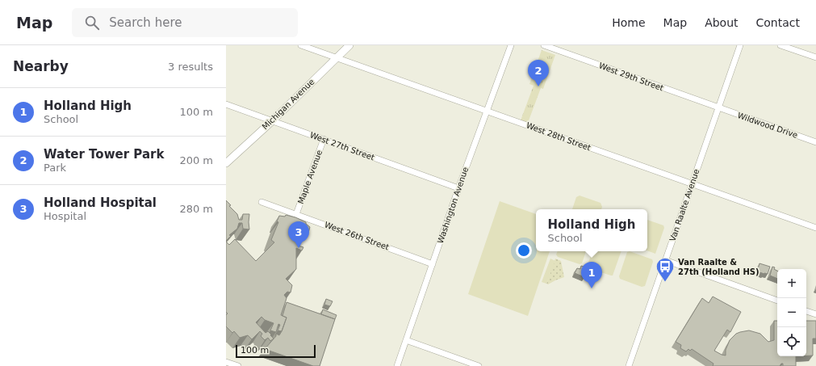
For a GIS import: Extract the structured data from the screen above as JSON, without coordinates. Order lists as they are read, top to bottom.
{
  "streets": {
    "main road": ["Michigan Avenue"],
    "street": [
      "West 29th Street",
      "Wildwood Drive",
      "West 28th Street",
      "West 27th Street",
      "Maple Avenue",
      "Washington Avenue",
      "Van Raalte Avenue",
      "West 26th Street"
    ]
  },
  "crossings": [
    ["West 29th Street", "Wildwood Drive"],
    ["West 29th Street", "Van Raalte Avenue"],
    ["Michigan Avenue", "West 28th Street"],
    ["Michigan Avenue", "West 27th Street"],
    ["Wildwood Drive", "Van Raalte Avenue"],
    ["West 28th Street", "Washington Avenue"],
    ["West 28th Street", "Van Raalte Avenue"],
    ["West 27th Street", "Maple Avenue"],
    ["West 27th Street", "Washington Avenue"],
    ["Maple Avenue", "West 26th Street"],
    ["Washington Avenue", "West 26th Street"]
  ],
  "places": {
    "bus stop": ["Van Raalte & 27th (Holland HS)"]
  },
  "scale_bar": "100 m",
  "page": {
    "header": "Map",
    "search": "Search here",
    "nav": [
      "Home",
      "Map",
      "About",
      "Contact"
    ],
    "heading": ["Nearby", "3 results"],
    "pins": ["2", "3", "1"],
    "list": [
      {
        "mark": "1",
        "name": "Holland High",
        "note": "School",
        "value": "100 m"
      },
      {
        "mark": "2",
        "name": "Water Tower Park",
        "note": "Park",
        "value": "200 m"
      },
      {
        "mark": "3",
        "name": "Holland Hospital",
        "note": "Hospital",
        "value": "280 m"
      }
    ],
    "popup": ["Holland High", "School"],
    "map_buttons": ["+", "−"],
    "scale": "100 m"
  }
}
